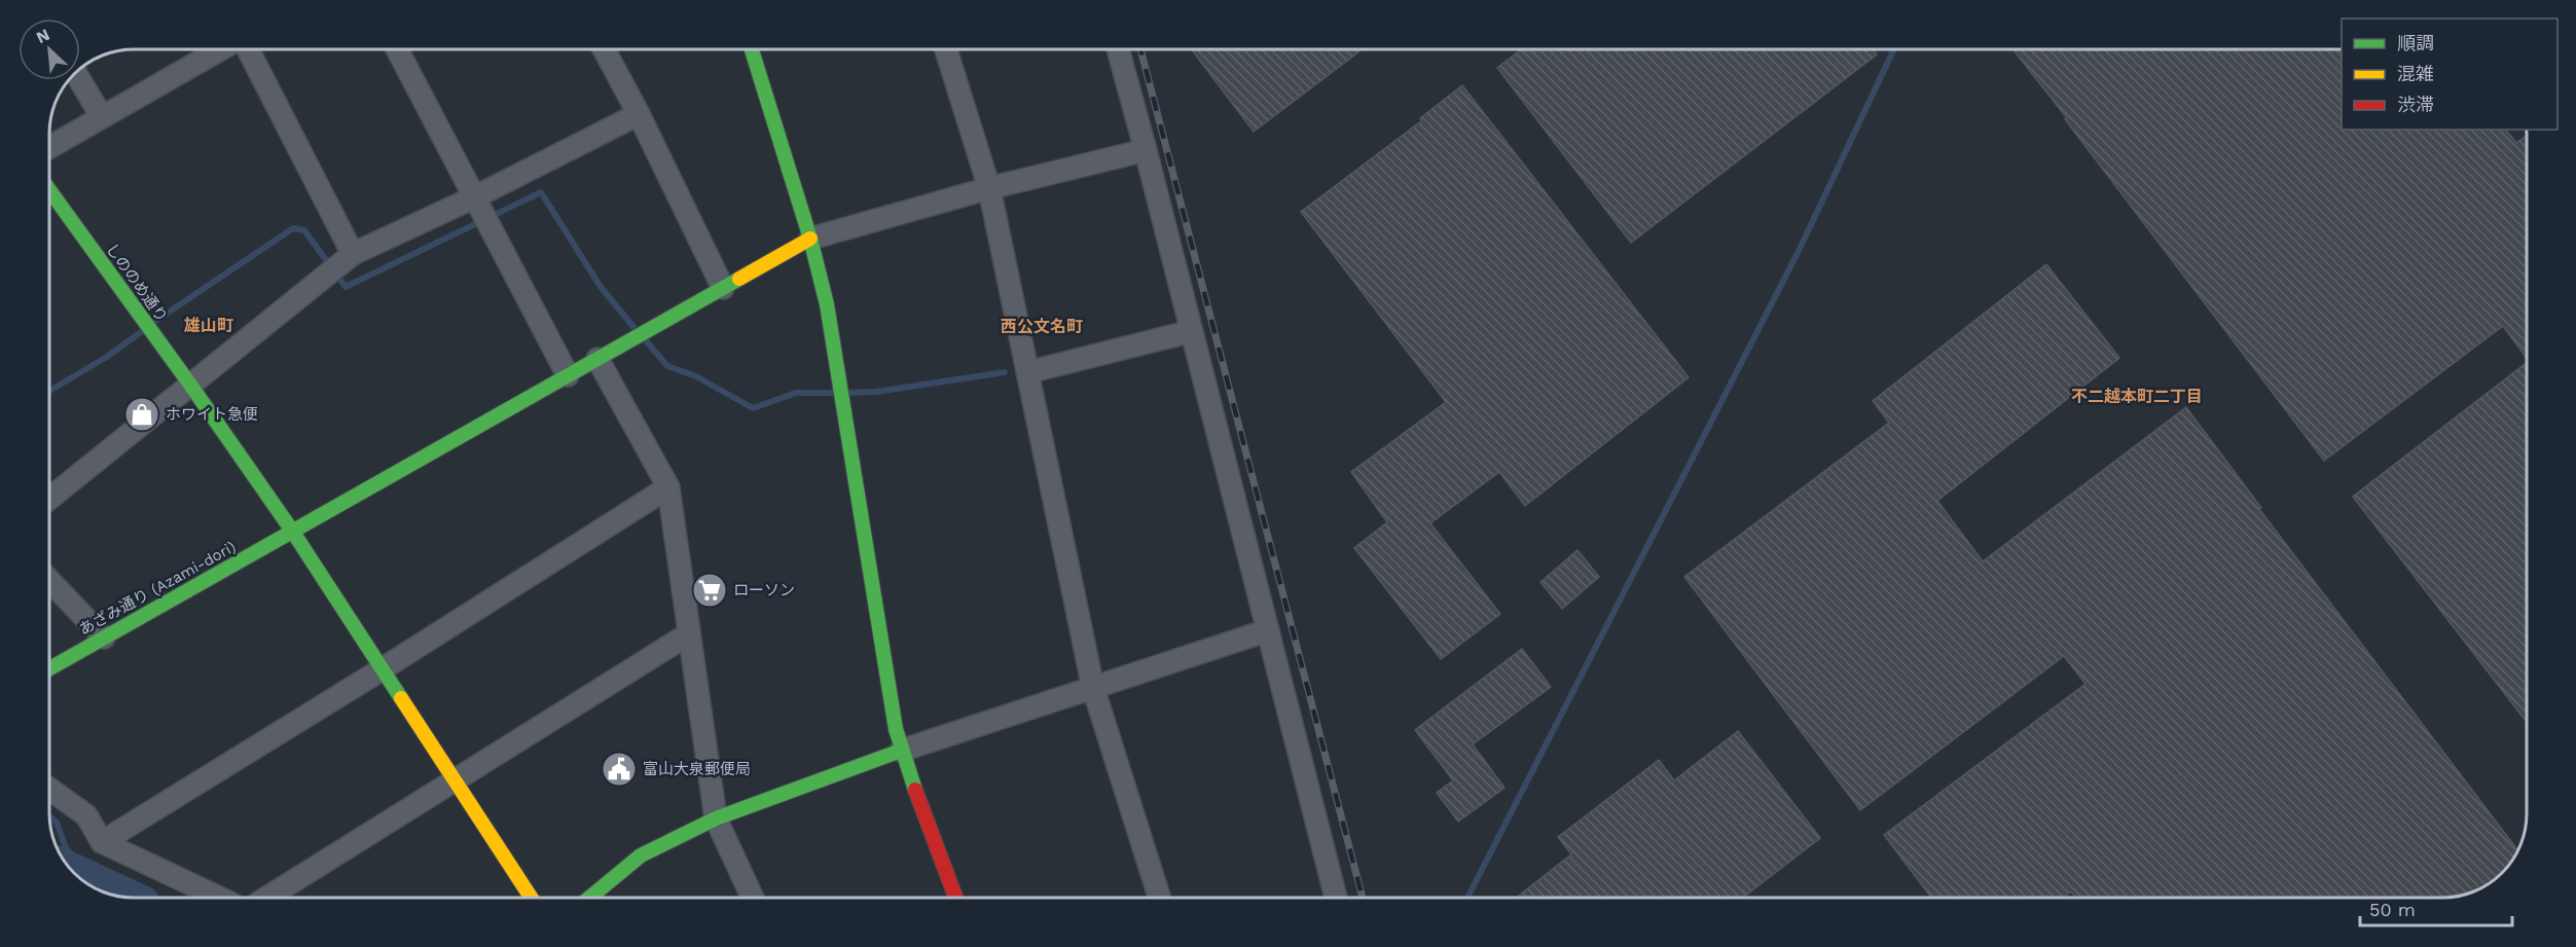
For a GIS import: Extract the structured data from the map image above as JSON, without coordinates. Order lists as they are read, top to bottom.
{
  "streets": {
    "street": ["しののめ通り", "あざみ通り (Azami-dori)"]
  },
  "crossings": [
    ["しののめ通り", "あざみ通り (Azami-dori)"]
  ],
  "districts": ["雄山町", "西公文名町", "不二越本町二丁目"],
  "places": {
    "shop": ["ホワイト急便"],
    "supermarket": ["ローソン"],
    "public building": ["富山大泉郵便局"]
  },
  "legend": ["順調", "混雑", "渋滞"],
  "scale_bar": "50 m",
  "north": "top left"
}
